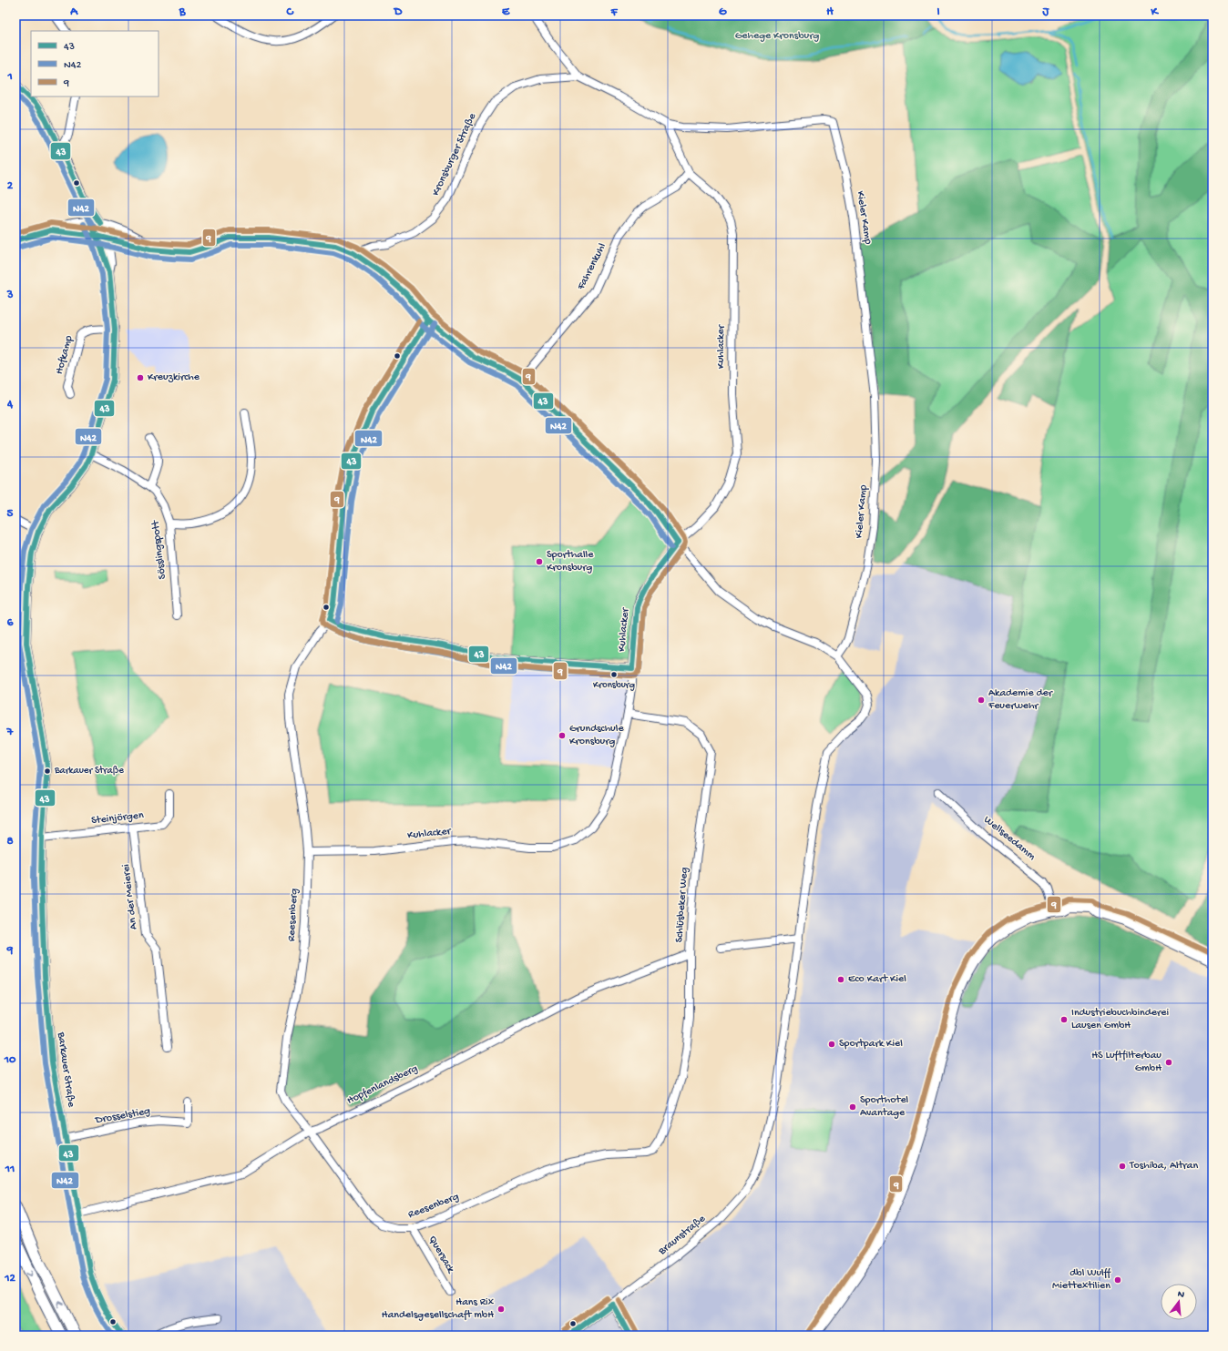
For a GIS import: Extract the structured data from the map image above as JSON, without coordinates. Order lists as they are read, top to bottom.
{
  "streets": {
    "street": [
      "Kronsburger Straße",
      "Kieler Kamp",
      "Fahrenkuhl",
      "Kuhlacker",
      "Hofkamp",
      "Sösslingspott",
      "Steinjörgen",
      "Wellseedamm",
      "An der Meierei",
      "Schlüsbeker Weg",
      "Reesenberg",
      "Barkauer Straße",
      "Hopfenlandsberg",
      "Drosselstieg",
      "Braunstraße",
      "Quersack"
    ]
  },
  "crossings": [
    ["Kronsburger Straße", "Kieler Kamp"],
    ["Kieler Kamp", "Kuhlacker"],
    ["Kieler Kamp", "Braunstraße"],
    ["Fahrenkuhl", "Kuhlacker"],
    ["Kuhlacker", "Schlüsbeker Weg"],
    ["Kuhlacker", "Reesenberg"],
    ["Hofkamp", "Barkauer Straße"],
    ["Sösslingspott", "Barkauer Straße"],
    ["Steinjörgen", "An der Meierei"],
    ["Steinjörgen", "Barkauer Straße"],
    ["Schlüsbeker Weg", "Reesenberg"],
    ["Schlüsbeker Weg", "Hopfenlandsberg"],
    ["Reesenberg", "Hopfenlandsberg"],
    ["Reesenberg", "Quersack"],
    ["Barkauer Straße", "Hopfenlandsberg"],
    ["Barkauer Straße", "Drosselstieg"]
  ],
  "parks": ["Gehege Kronsburg"],
  "places": [
    "Kreuzkirche",
    "Sporthalle Kronsburg",
    "Kronsburg",
    "Akademie der Feuerwehr",
    "Grundschule Kronsburg",
    "Barkauer Straße",
    "Eco Kart Kiel",
    "Industriebuchbinderei Lausen GmbH",
    "Sportpark Kiel",
    "HS Luftfilterbau GmbH",
    "Sporthotel Avantage",
    "Toshiba, Altran",
    "dbl Wulff Miettextilien",
    "Hans Rix Handelsgesellschaft mbH"
  ],
  "lines": ["transit line 43", "transit line N42", "transit line 9"],
  "legend": ["43", "N42", "9"],
  "north": "top",
  "grid": {
    "columns": [
      "A",
      "B",
      "C",
      "D",
      "E",
      "F",
      "G",
      "H",
      "I",
      "J",
      "K"
    ],
    "rows": [
      "1",
      "2",
      "3",
      "4",
      "5",
      "6",
      "7",
      "8",
      "9",
      "10",
      "11",
      "12"
    ]
  }
}
